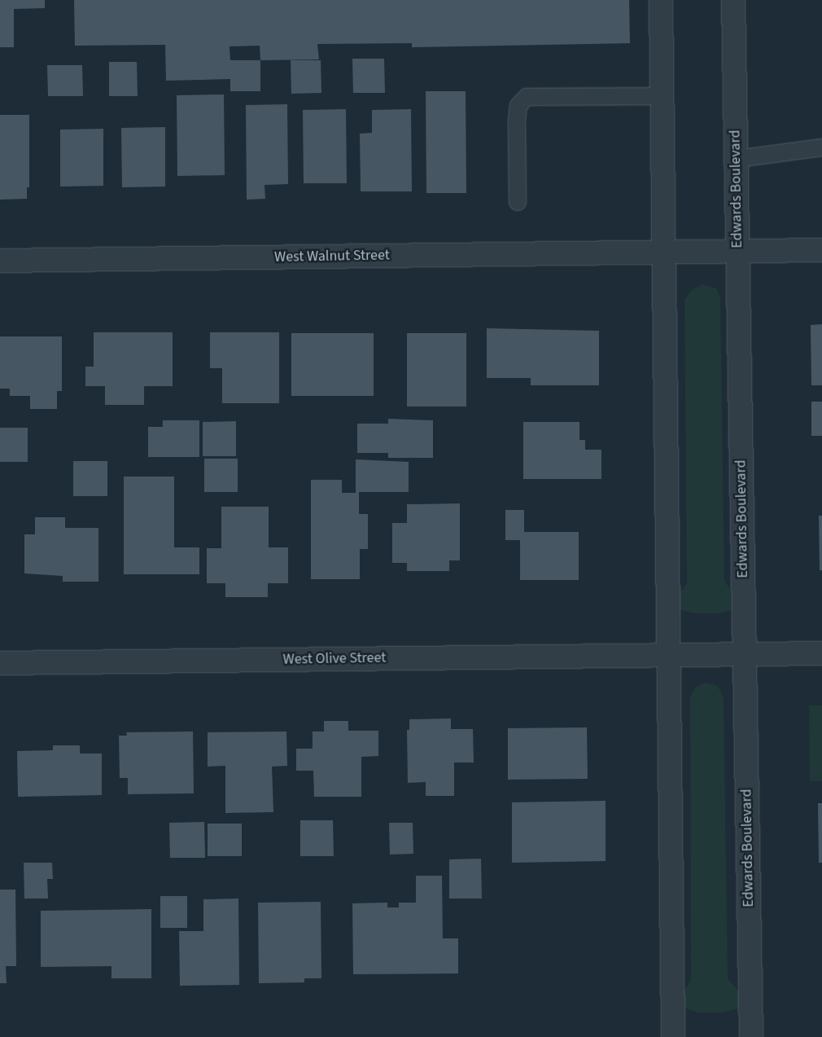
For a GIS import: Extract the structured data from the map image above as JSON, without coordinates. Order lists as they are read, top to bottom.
{
  "streets": {
    "street": ["Edwards Boulevard", "West Walnut Street", "West Olive Street"]
  },
  "crossings": [
    ["Edwards Boulevard", "West Walnut Street"],
    ["Edwards Boulevard", "West Olive Street"]
  ]
}
